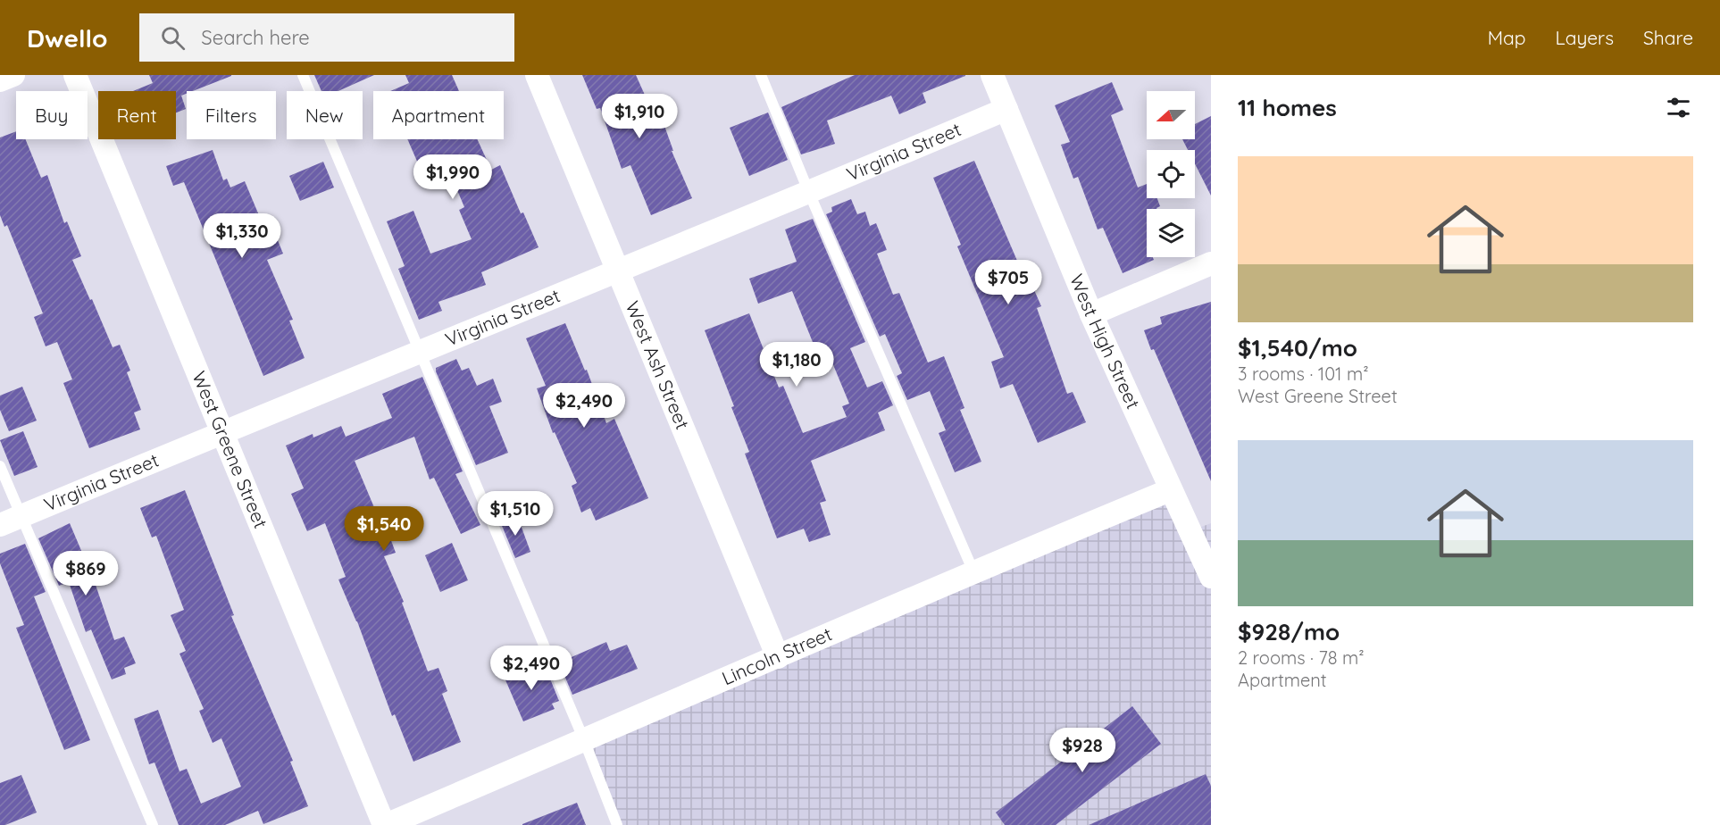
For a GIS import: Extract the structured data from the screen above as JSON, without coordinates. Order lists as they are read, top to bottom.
{
  "streets": {
    "street": [
      "Virginia Street",
      "West High Street",
      "West Ash Street",
      "West Greene Street",
      "Lincoln Street"
    ]
  },
  "crossings": [
    ["Virginia Street", "West High Street"],
    ["Virginia Street", "West Ash Street"],
    ["Virginia Street", "West Greene Street"],
    ["West High Street", "Lincoln Street"],
    ["West Ash Street", "Lincoln Street"],
    ["West Greene Street", "Lincoln Street"]
  ],
  "north": "left",
  "page": {
    "header": "Dwello",
    "search": "Search here",
    "nav": ["Map", "Layers", "Share"],
    "heading": "11 homes",
    "chip": [
      "Buy",
      "Rent",
      "Filters",
      "New",
      "Apartment"
    ],
    "price": [
      "$1,910",
      "$1,990",
      "$1,330",
      "$705",
      "$1,180",
      "$2,490",
      "$1,510",
      "$1,540",
      "$869",
      "$2,490",
      "$928"
    ],
    "list": [
      {
        "name": "$1,540/mo",
        "note": "3 rooms · 101 m² · West Greene Street"
      },
      {
        "name": "$928/mo",
        "note": "2 rooms · 78 m² · Apartment"
      }
    ]
  }
}
